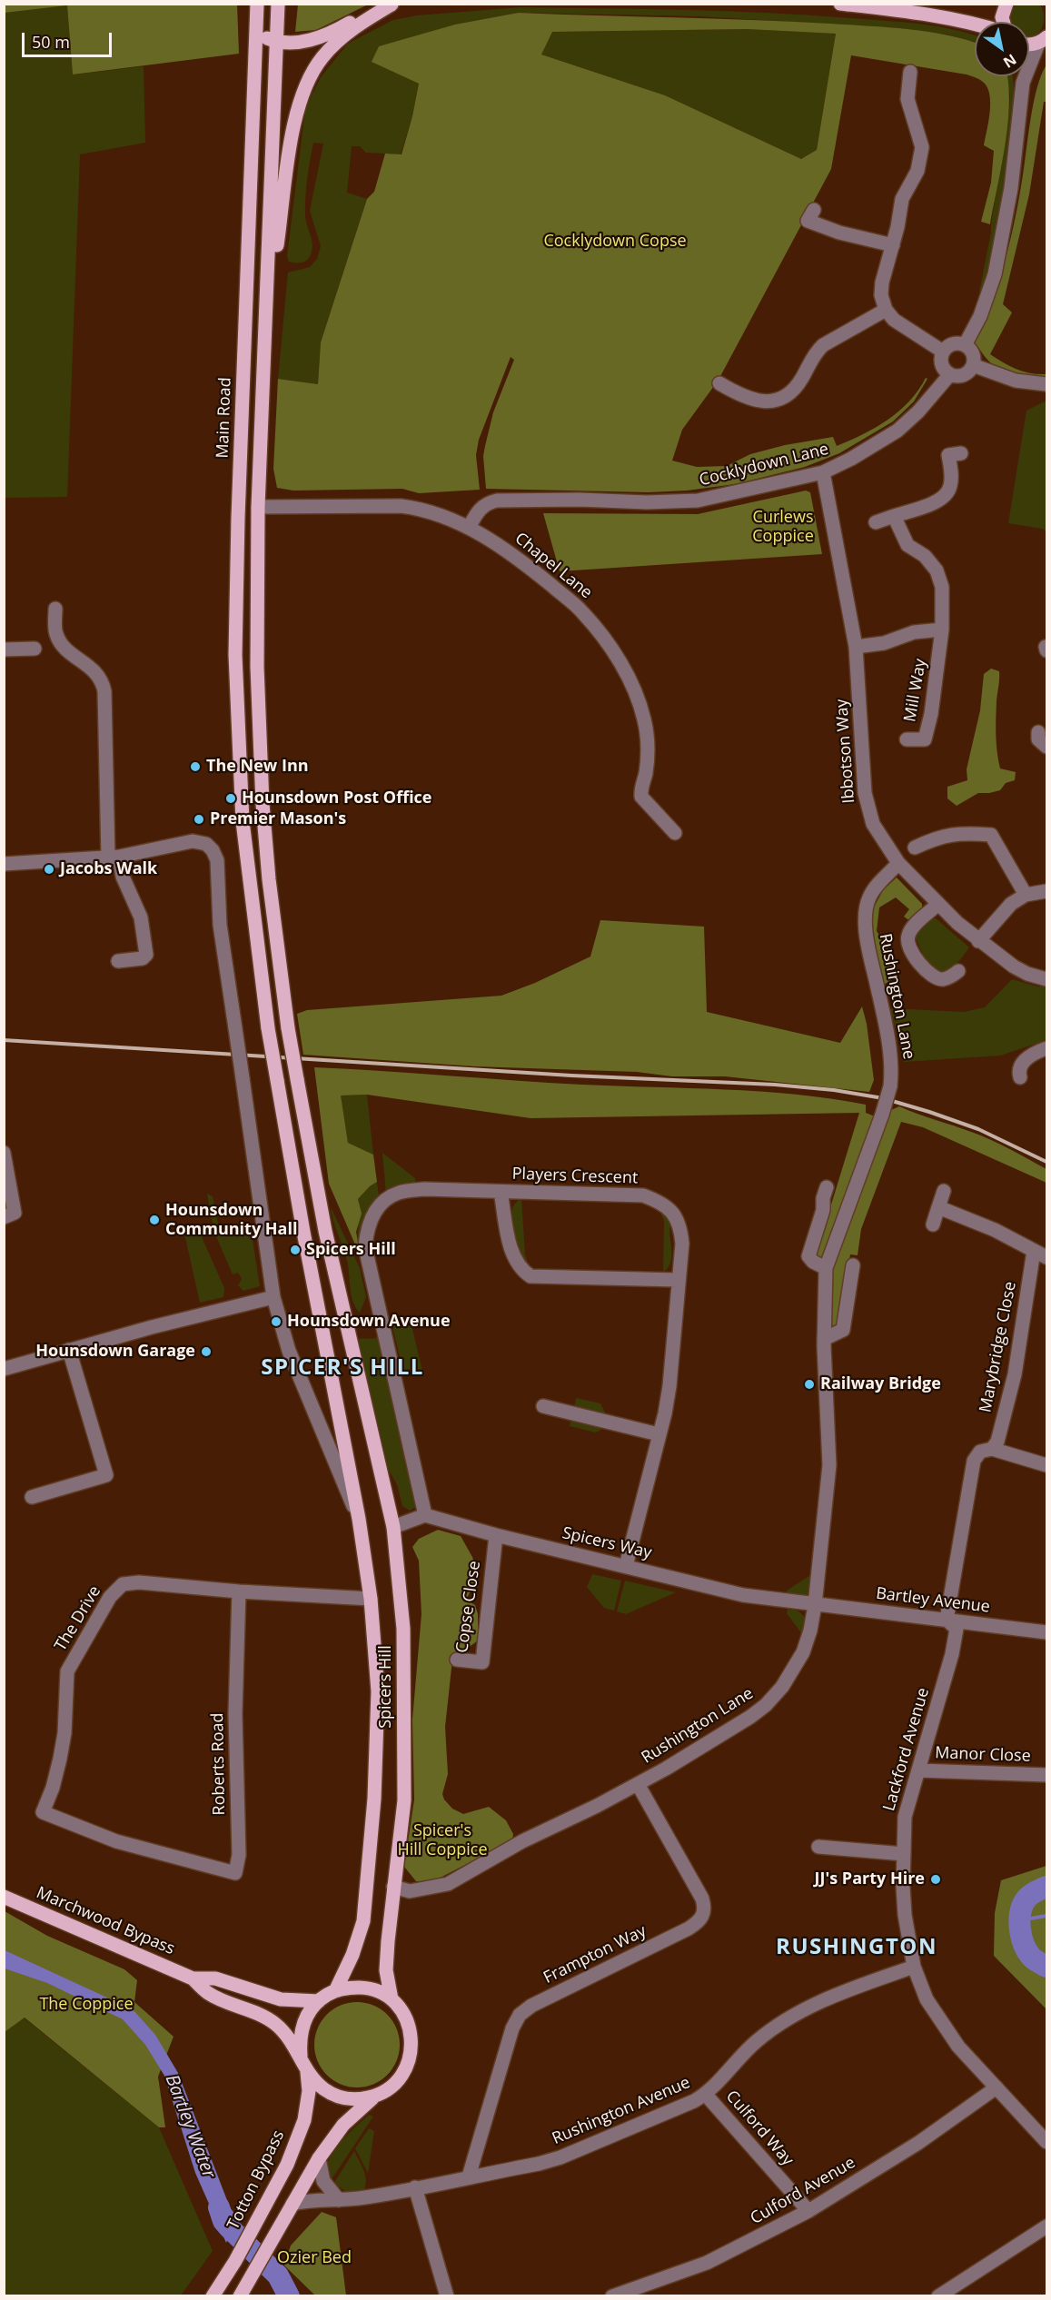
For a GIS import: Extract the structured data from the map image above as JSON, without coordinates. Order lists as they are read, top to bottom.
{
  "streets": {
    "main road": [
      "Main Road",
      "Spicers Hill",
      "Marchwood Bypass",
      "Totton Bypass"
    ],
    "street": [
      "Cocklydown Lane",
      "Chapel Lane",
      "Mill Way",
      "Ibbotson Way",
      "Rushington Lane",
      "Players Crescent",
      "Marybridge Close",
      "Spicers Way",
      "Bartley Avenue",
      "Copse Close",
      "The Drive",
      "Lackford Avenue",
      "Manor Close",
      "Roberts Road",
      "Frampton Way",
      "Rushington Avenue",
      "Culford Way",
      "Culford Avenue"
    ]
  },
  "crossings": [
    ["Main Road", "Spicers Hill"],
    ["Cocklydown Lane", "Chapel Lane"],
    ["Cocklydown Lane", "Ibbotson Way"],
    ["Chapel Lane", "Spicers Hill"],
    ["Mill Way", "Ibbotson Way"],
    ["Ibbotson Way", "Rushington Lane"],
    ["Rushington Lane", "Spicers Way"],
    ["Rushington Lane", "Bartley Avenue"],
    ["Rushington Lane", "Spicers Hill"],
    ["Rushington Lane", "Frampton Way"],
    ["Players Crescent", "Spicers Way"],
    ["Marybridge Close", "Bartley Avenue"],
    ["Marybridge Close", "Lackford Avenue"],
    ["Spicers Way", "Bartley Avenue"],
    ["Spicers Way", "Copse Close"],
    ["Bartley Avenue", "Lackford Avenue"],
    ["The Drive", "Spicers Hill"],
    ["The Drive", "Roberts Road"],
    ["Spicers Hill", "Marchwood Bypass"],
    ["Spicers Hill", "Totton Bypass"],
    ["Lackford Avenue", "Manor Close"],
    ["Lackford Avenue", "Rushington Avenue"],
    ["Lackford Avenue", "Culford Avenue"],
    ["Marchwood Bypass", "Totton Bypass"],
    ["Frampton Way", "Rushington Avenue"],
    ["Rushington Avenue", "Culford Way"],
    ["Culford Way", "Culford Avenue"]
  ],
  "districts": ["SPICER'S HILL", "RUSHINGTON"],
  "water": ["Bartley Water"],
  "parks": [
    "Cocklydown Copse",
    "Curlews Coppice",
    "Spicer's Hill Coppice",
    "The Coppice",
    "Ozier Bed"
  ],
  "places": [
    "The New Inn",
    "Hounsdown Post Office",
    "Premier Mason's",
    "Jacobs Walk",
    "Hounsdown Community Hall",
    "Spicers Hill",
    "Hounsdown Avenue",
    "Hounsdown Garage",
    "Railway Bridge",
    "JJ's Party Hire"
  ],
  "scale_bar": "50 m",
  "north": "bottom right"
}
